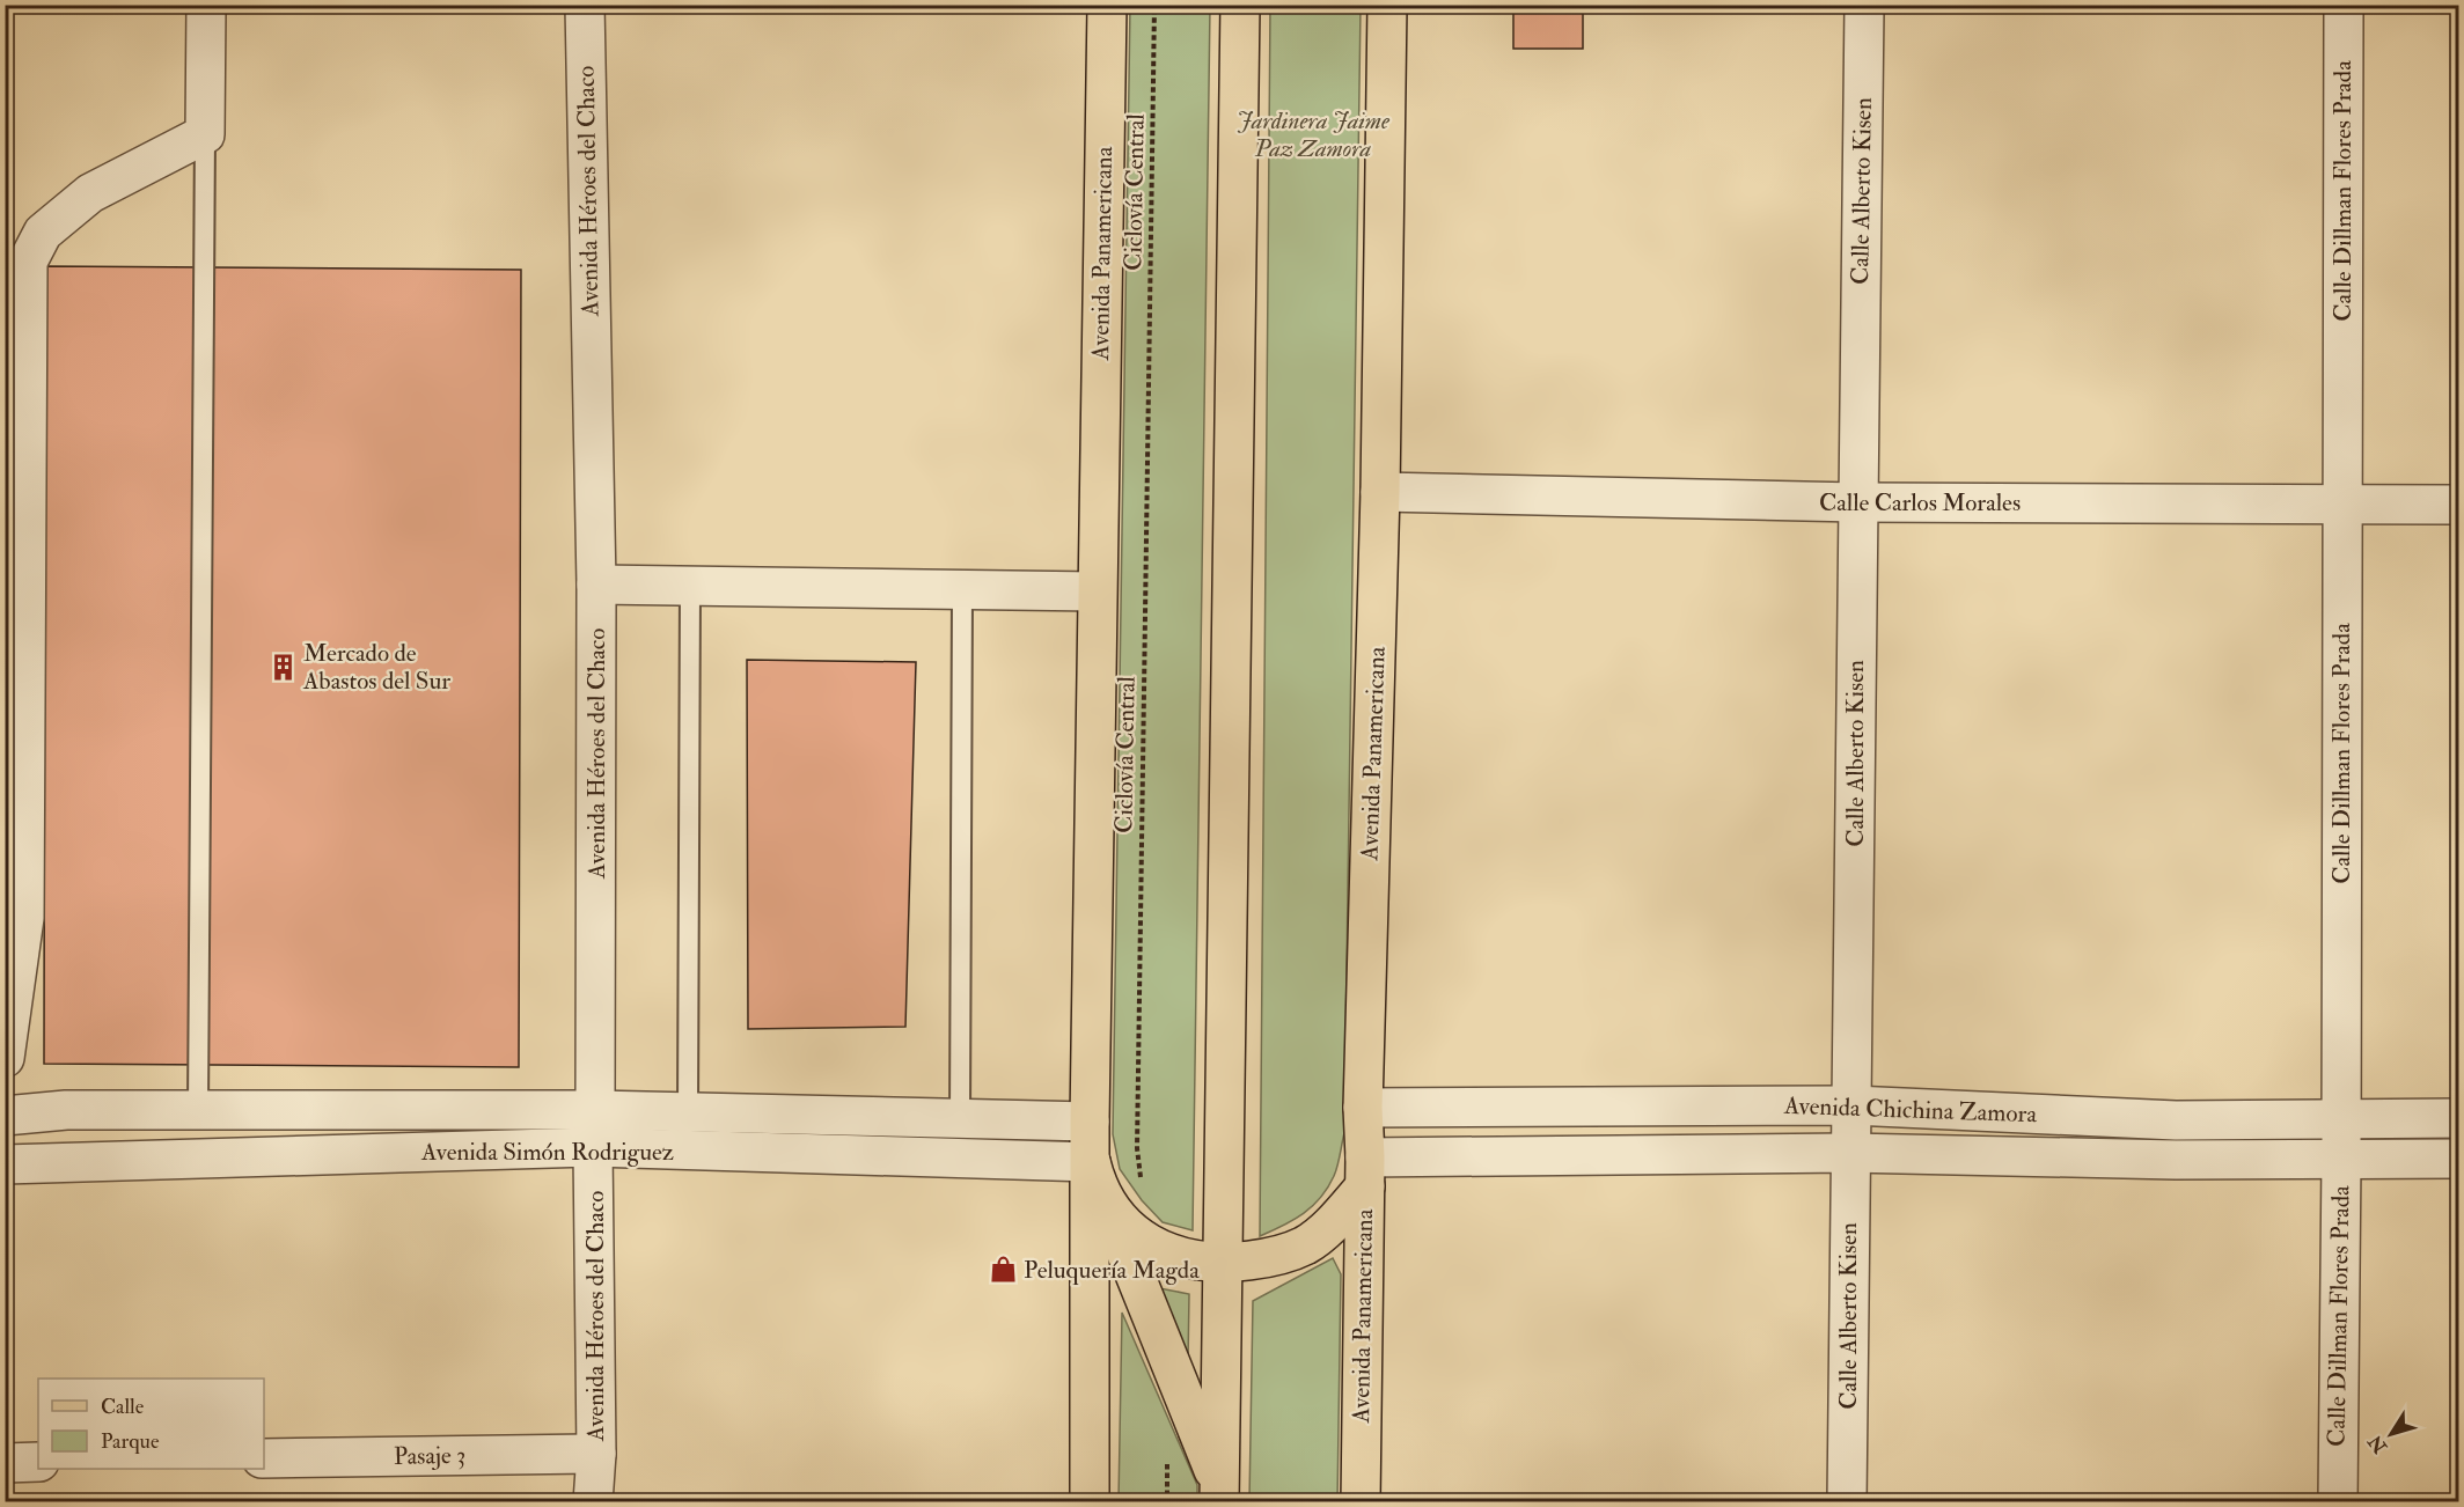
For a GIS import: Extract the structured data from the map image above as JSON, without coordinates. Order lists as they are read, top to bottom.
{
  "streets": {
    "main road": ["Avenida Panamericana"],
    "street": [
      "Avenida Héroes del Chaco",
      "Calle Alberto Kisen",
      "Calle Dillman Flores Prada",
      "Calle Carlos Morales",
      "Avenida Chichina Zamora",
      "Avenida Simón Rodriguez",
      "Pasaje 3"
    ],
    "path": ["Ciclovía Central"]
  },
  "crossings": [
    ["Avenida Héroes del Chaco", "Avenida Simón Rodriguez"],
    ["Avenida Héroes del Chaco", "Pasaje 3"],
    ["Calle Alberto Kisen", "Calle Carlos Morales"],
    ["Calle Alberto Kisen", "Avenida Chichina Zamora"],
    ["Calle Dillman Flores Prada", "Calle Carlos Morales"],
    ["Calle Dillman Flores Prada", "Avenida Chichina Zamora"],
    ["Avenida Panamericana", "Calle Carlos Morales"],
    ["Avenida Panamericana", "Avenida Chichina Zamora"],
    ["Avenida Panamericana", "Avenida Simón Rodriguez"]
  ],
  "parks": ["Jardinera Jaime Paz Zamora"],
  "places": {
    "building": ["Mercado de Abastos del Sur"],
    "shop": ["Peluquería Magda"]
  },
  "legend": ["Calle", "Parque"],
  "north": "bottom left"
}
